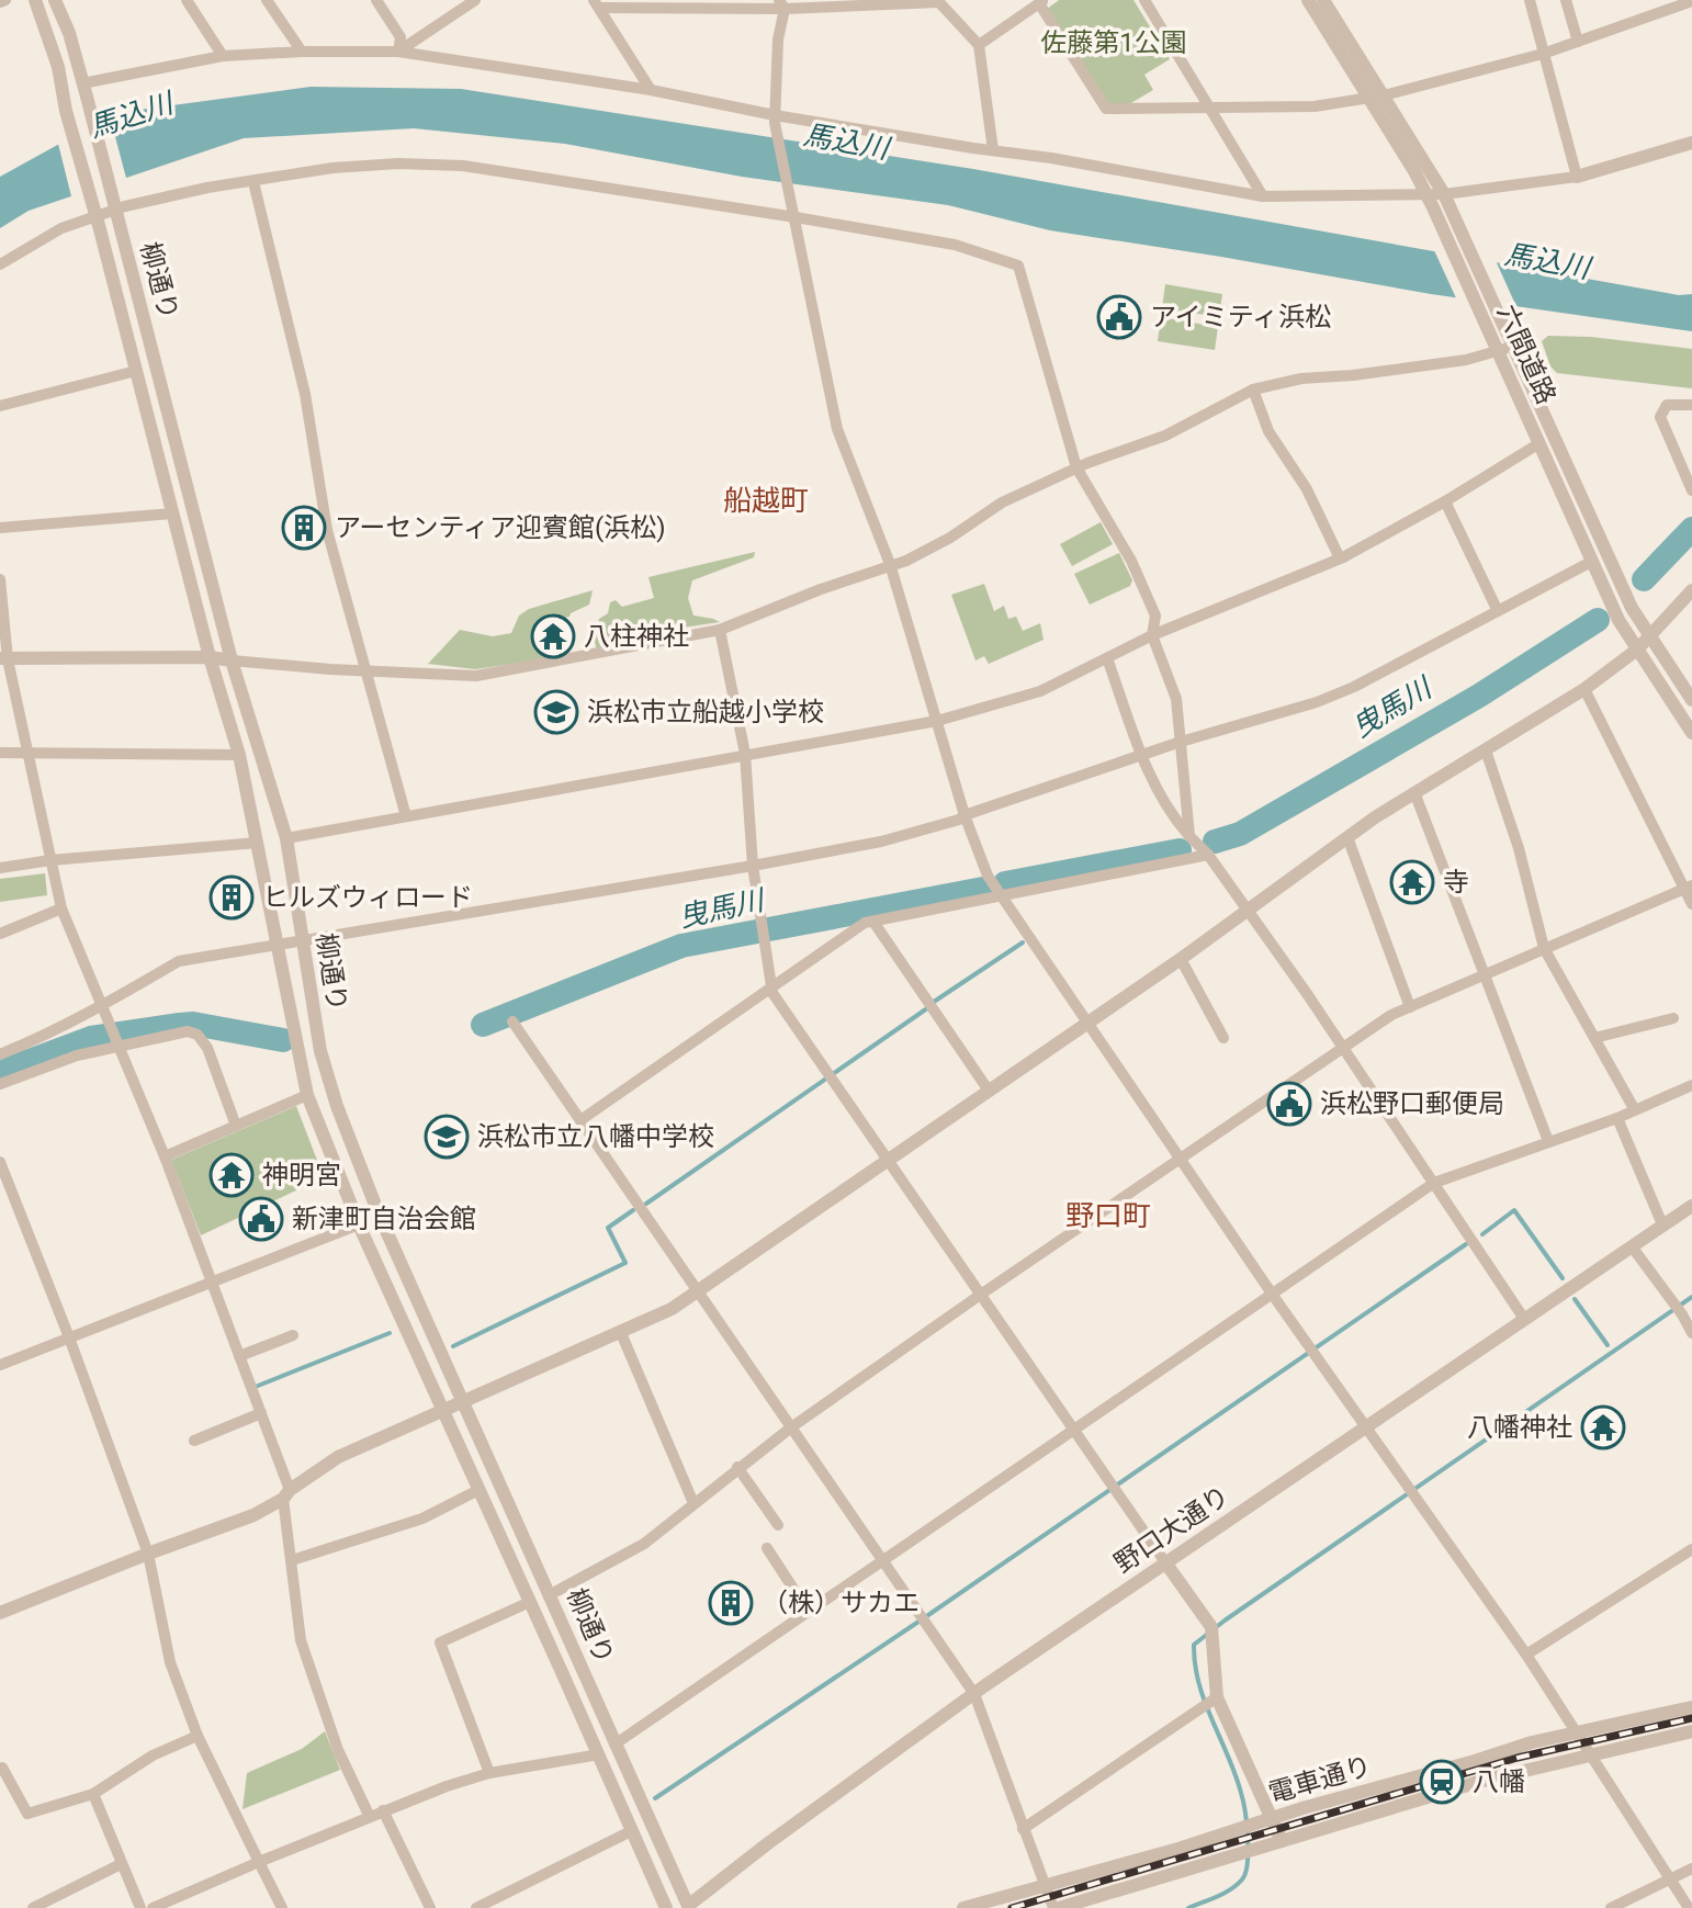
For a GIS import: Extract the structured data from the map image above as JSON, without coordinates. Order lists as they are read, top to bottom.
{
  "streets": {
    "street": [
      "柳通り",
      "六間道路",
      "野口大通り",
      "電車通り"
    ]
  },
  "crossings": [
    ["柳通り", "野口大通り"]
  ],
  "districts": ["船越町", "野口町"],
  "water": ["馬込川", "曳馬川"],
  "parks": ["佐藤第1公園"],
  "places": {
    "public building": ["アイミティ浜松", "浜松野口郵便局", "新津町自治会館"],
    "building": ["アーセンティア迎賓館(浜松)", "ヒルズウィロード", "（株）サカエ"],
    "temple": [
      "八柱神社",
      "寺",
      "神明宮",
      "八幡神社"
    ],
    "school or university": ["浜松市立船越小学校", "浜松市立八幡中学校"],
    "station": ["八幡"]
  }
}
